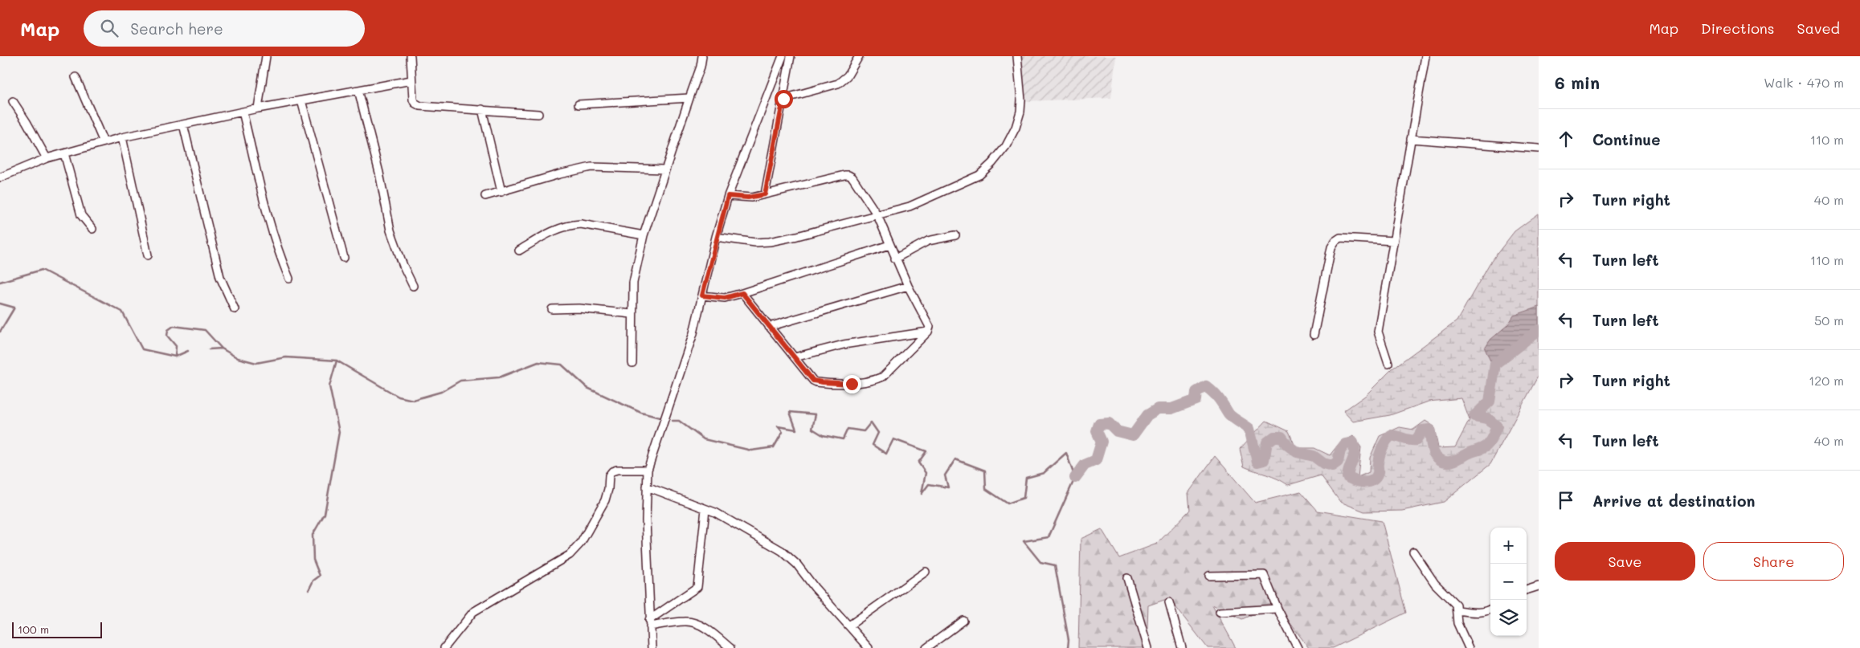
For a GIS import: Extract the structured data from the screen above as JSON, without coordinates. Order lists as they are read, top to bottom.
{
  "scale_bar": "100 m",
  "page": {
    "header": "Map",
    "search": "Search here",
    "nav": ["Map", "Directions", "Saved"],
    "heading": ["6 min", "Walk · 470 m"],
    "list": [
      ["Continue", "110 m"],
      ["Turn right", "40 m"],
      ["Turn left", "110 m"],
      ["Turn left", "50 m"],
      ["Turn right", "120 m"],
      ["Turn left", "40 m"],
      "Arrive at destination"
    ],
    "map_buttons": ["+", "−"],
    "buttons": ["Save", "Share"],
    "scale": "100 m"
  }
}
